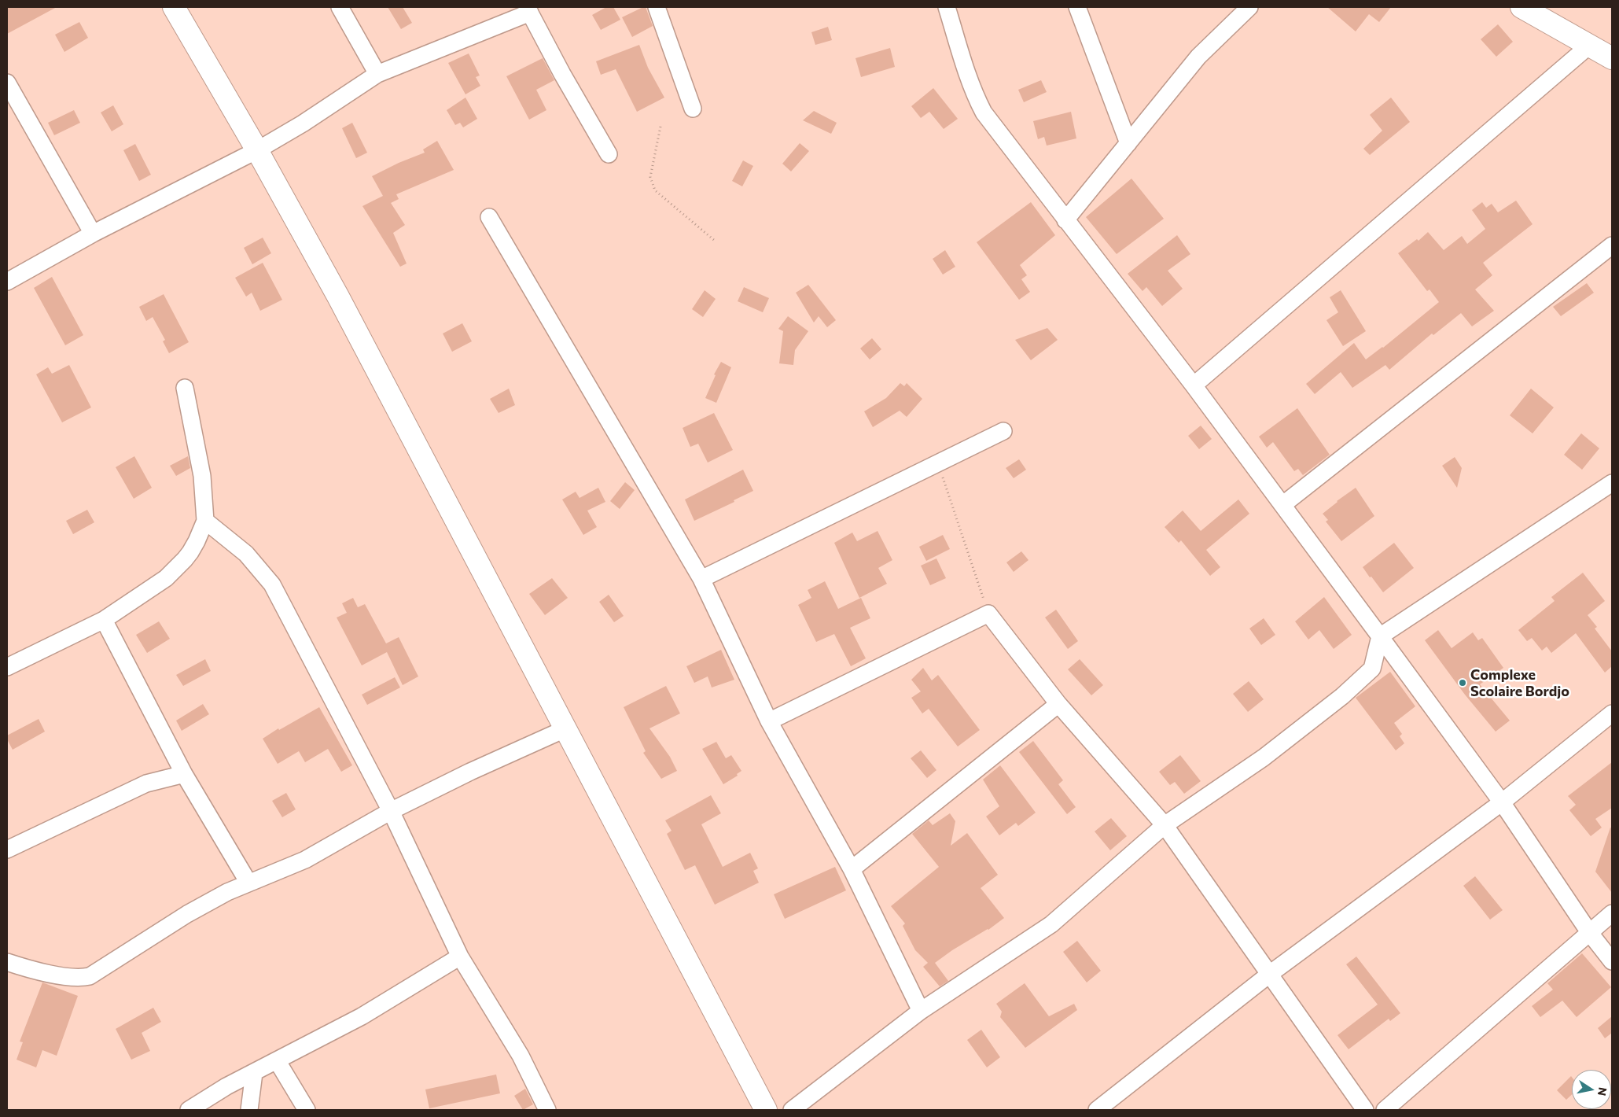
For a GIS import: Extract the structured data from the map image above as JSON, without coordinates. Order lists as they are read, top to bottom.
{
  "places": ["Complexe Scolaire Bordjo"],
  "north": "right"
}
